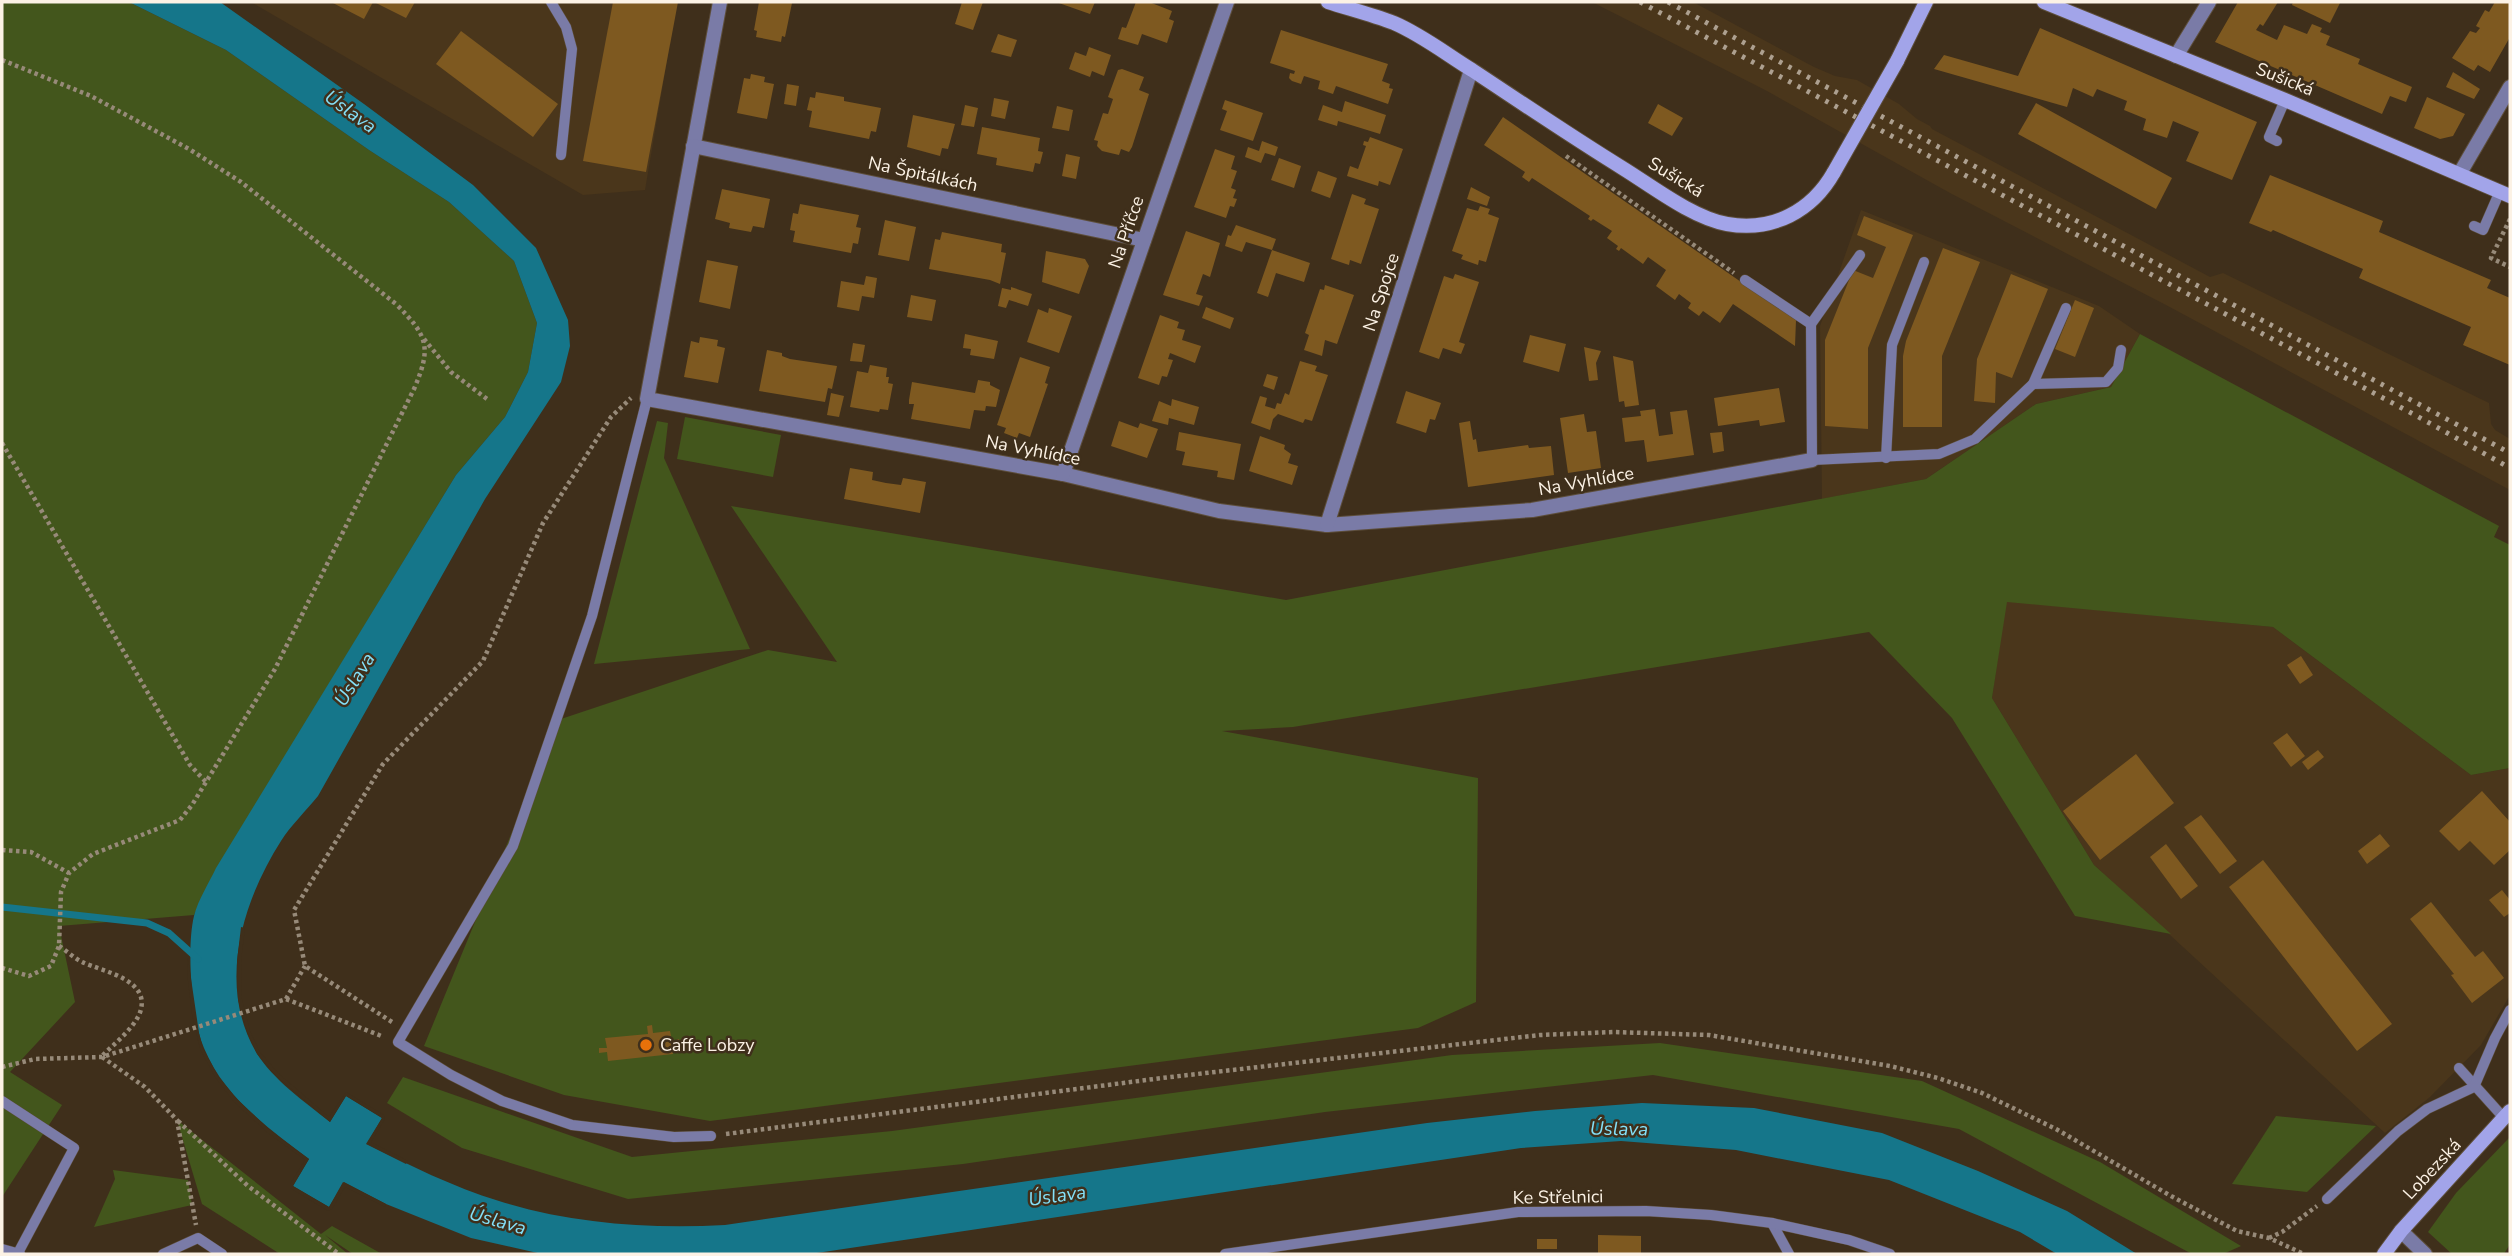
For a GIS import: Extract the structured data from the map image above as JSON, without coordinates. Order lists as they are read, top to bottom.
{
  "streets": {
    "street": [
      "Sušická",
      "Na Špitálkách",
      "Na Příčce",
      "Na Spojce",
      "Na Vyhlídce",
      "Lobezská"
    ],
    "lane": ["Ke Střelnici"]
  },
  "crossings": [
    ["Sušická", "Na Spojce"],
    ["Na Špitálkách", "Na Příčce"],
    ["Na Příčce", "Na Vyhlídce"],
    ["Na Spojce", "Na Vyhlídce"]
  ],
  "water": ["Úslava"],
  "places": ["Caffe Lobzy"]
}
